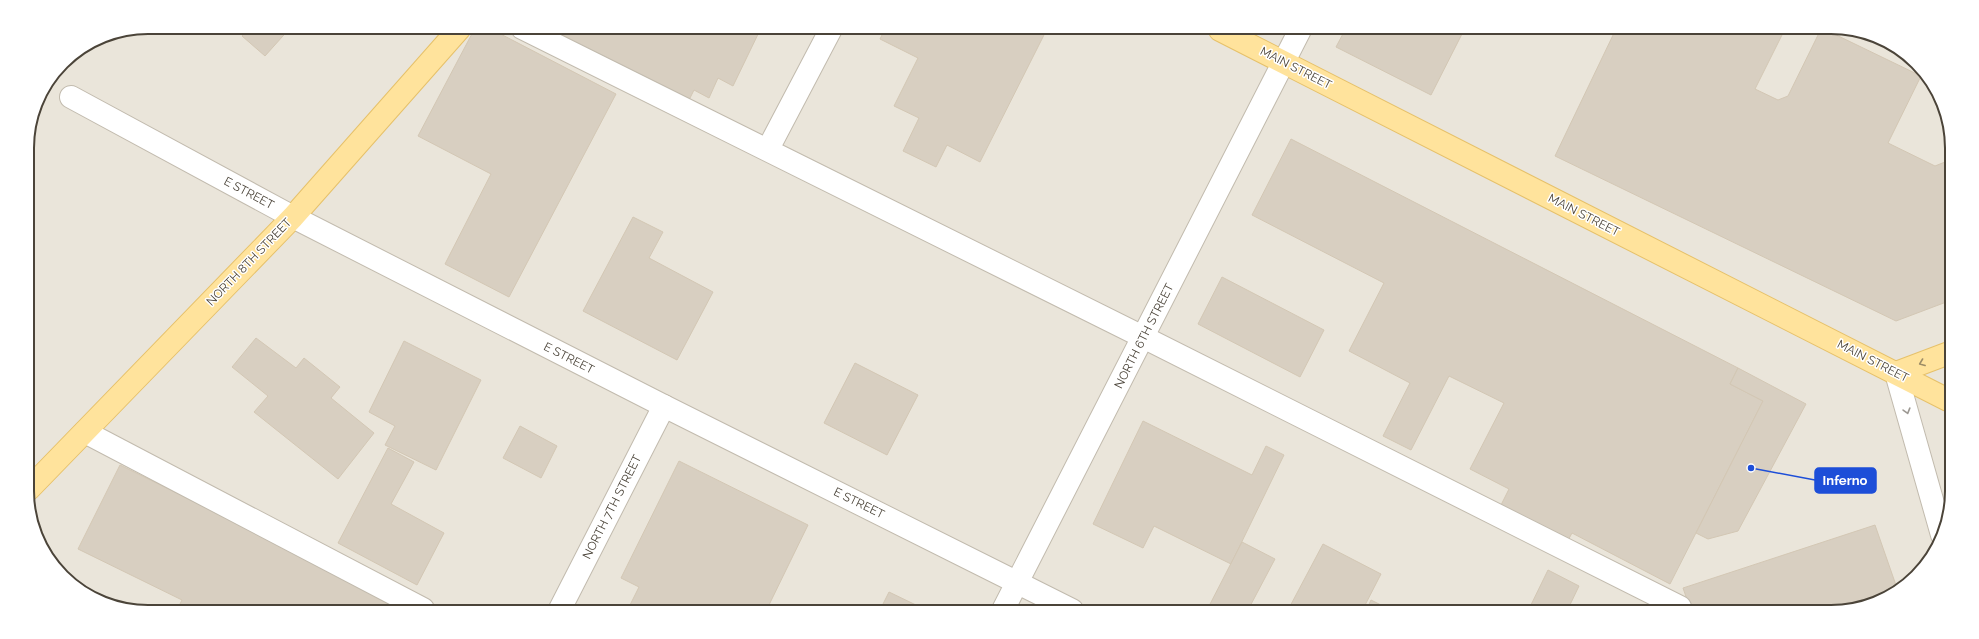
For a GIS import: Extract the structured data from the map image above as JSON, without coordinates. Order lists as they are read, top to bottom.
{
  "streets": {
    "main road": ["MAIN STREET", "NORTH 8TH STREET"],
    "street": ["E STREET", "NORTH 6TH STREET", "NORTH 7TH STREET"]
  },
  "crossings": [
    ["MAIN STREET", "NORTH 6TH STREET"],
    ["E STREET", "NORTH 8TH STREET"],
    ["E STREET", "NORTH 6TH STREET"],
    ["E STREET", "NORTH 7TH STREET"]
  ],
  "places": ["Inferno"]
}
